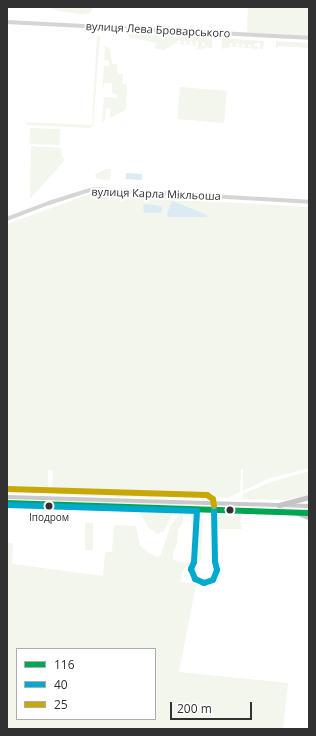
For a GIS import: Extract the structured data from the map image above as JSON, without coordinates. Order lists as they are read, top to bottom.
{
  "streets": {
    "street": ["вулиця Лева Броварського", "вулиця Карла Мікльоша"]
  },
  "places": ["Іподром"],
  "lines": ["transit line 25", "transit line 116", "transit line 40"],
  "legend": ["116", "40", "25"],
  "scale_bar": "200 m"
}
